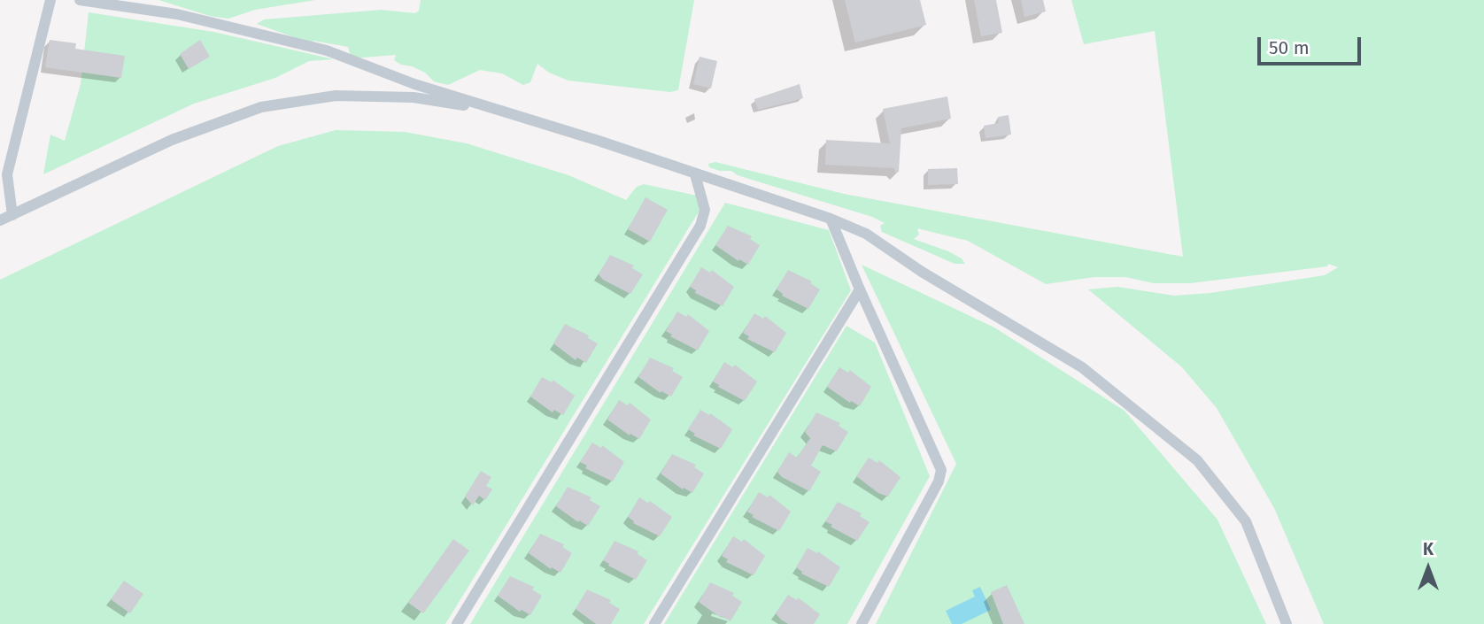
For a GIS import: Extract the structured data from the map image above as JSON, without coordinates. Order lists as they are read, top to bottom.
{
  "scale_bar": "50 m",
  "north": "top"
}
